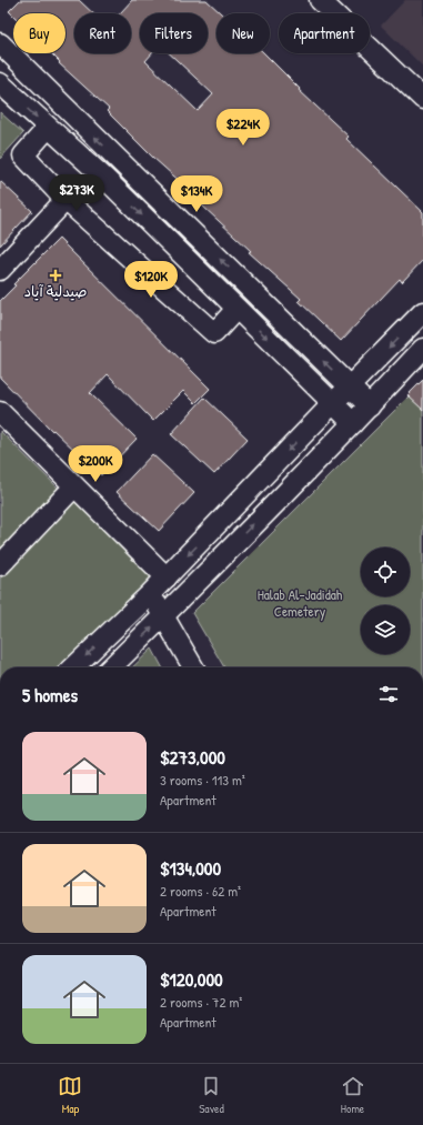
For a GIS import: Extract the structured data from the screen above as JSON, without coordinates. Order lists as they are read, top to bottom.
{
  "parks": ["Halab Al-Jadidah Cemetery"],
  "places": {
    "health": ["صيدلية آياد"]
  },
  "page": {
    "chip": [
      "Buy",
      "Rent",
      "Filters",
      "New",
      "Apartment"
    ],
    "price": [
      "$224K",
      "$273K",
      "$134K",
      "$120K",
      "$200K"
    ],
    "heading": "5 homes",
    "list": [
      {
        "name": "$273,000",
        "note": "3 rooms · 113 m² · Apartment"
      },
      {
        "name": "$134,000",
        "note": "2 rooms · 62 m² · Apartment"
      },
      {
        "name": "$120,000",
        "note": "2 rooms · 72 m² · Apartment"
      }
    ],
    "tabs": ["Map", "Saved", "Home"]
  }
}
